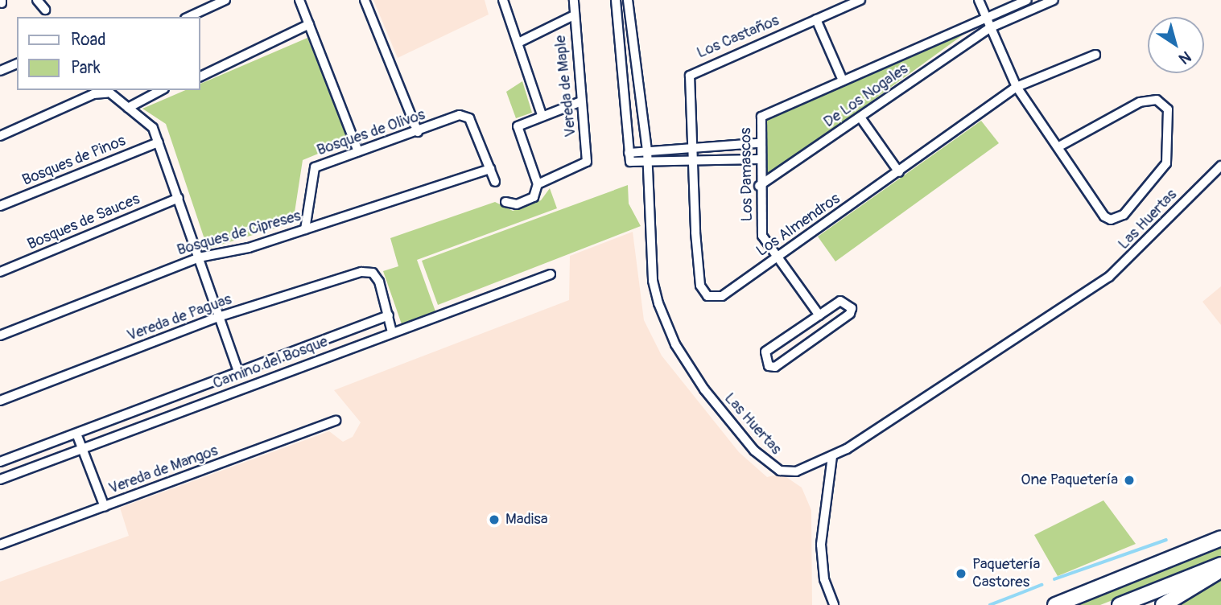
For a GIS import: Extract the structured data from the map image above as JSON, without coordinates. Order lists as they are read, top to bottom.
{
  "streets": {
    "street": [
      "Los Castaños",
      "Vereda de Maple",
      "De Los Nogales",
      "Bosques de Olivos",
      "Bosques de Pinos",
      "Los Damascos",
      "Las Huertas",
      "Bosques de Sauces",
      "Los Almendros",
      "Bosques de Cipreses",
      "Vereda de Paguas",
      "Camino del Bosque",
      "Vereda de Mangos"
    ]
  },
  "crossings": [
    ["Los Castaños", "Los Almendros"],
    ["De Los Nogales", "Los Damascos"],
    ["Bosques de Olivos", "Bosques de Cipreses"],
    ["Los Damascos", "Los Almendros"],
    ["Vereda de Paguas", "Camino del Bosque"]
  ],
  "places": ["One Paquetería", "Madisa", "Paquetería Castores"],
  "legend": ["Road", "Park"],
  "north": "bottom right"
}
